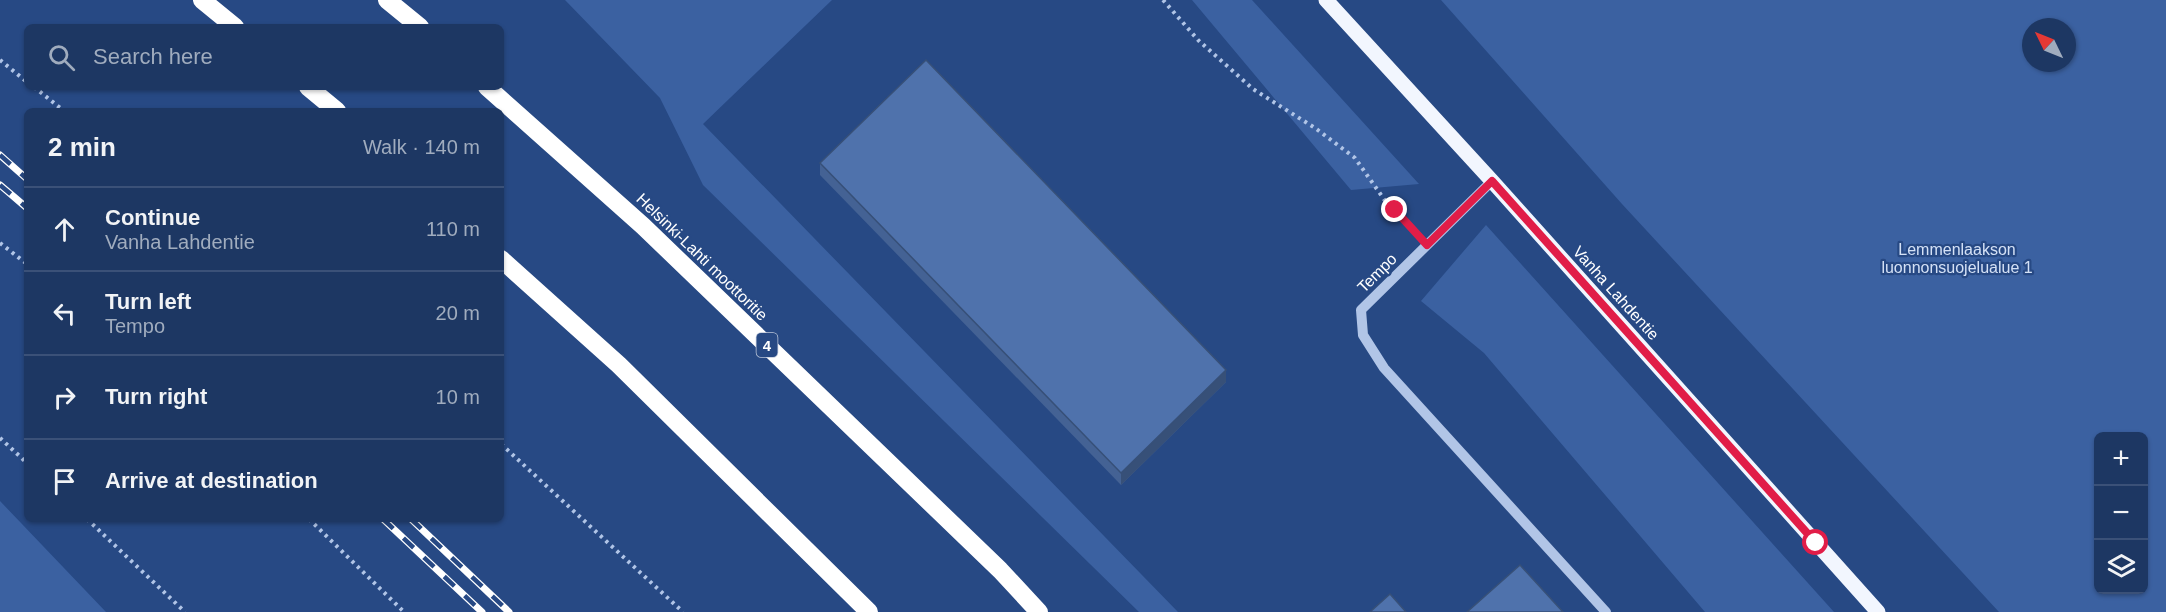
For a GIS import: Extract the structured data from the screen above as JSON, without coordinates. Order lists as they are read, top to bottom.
{
  "streets": {
    "highway": ["Helsinki-Lahti moottoritie", "4"],
    "main road": ["Vanha Lahdentie"],
    "street": ["Tempo"]
  },
  "crossings": [
    ["Tempo", "Vanha Lahdentie"]
  ],
  "parks": ["Lemmenlaakson luonnonsuojelualue 1"],
  "north": "top left",
  "page": {
    "search": "Search here",
    "heading": ["2 min", "Walk · 140 m"],
    "list": [
      ["Continue", "Vanha Lahdentie", "110 m"],
      ["Turn left", "Tempo", "20 m"],
      ["Turn right", "10 m"],
      "Arrive at destination"
    ],
    "map_buttons": ["+", "−"]
  }
}
